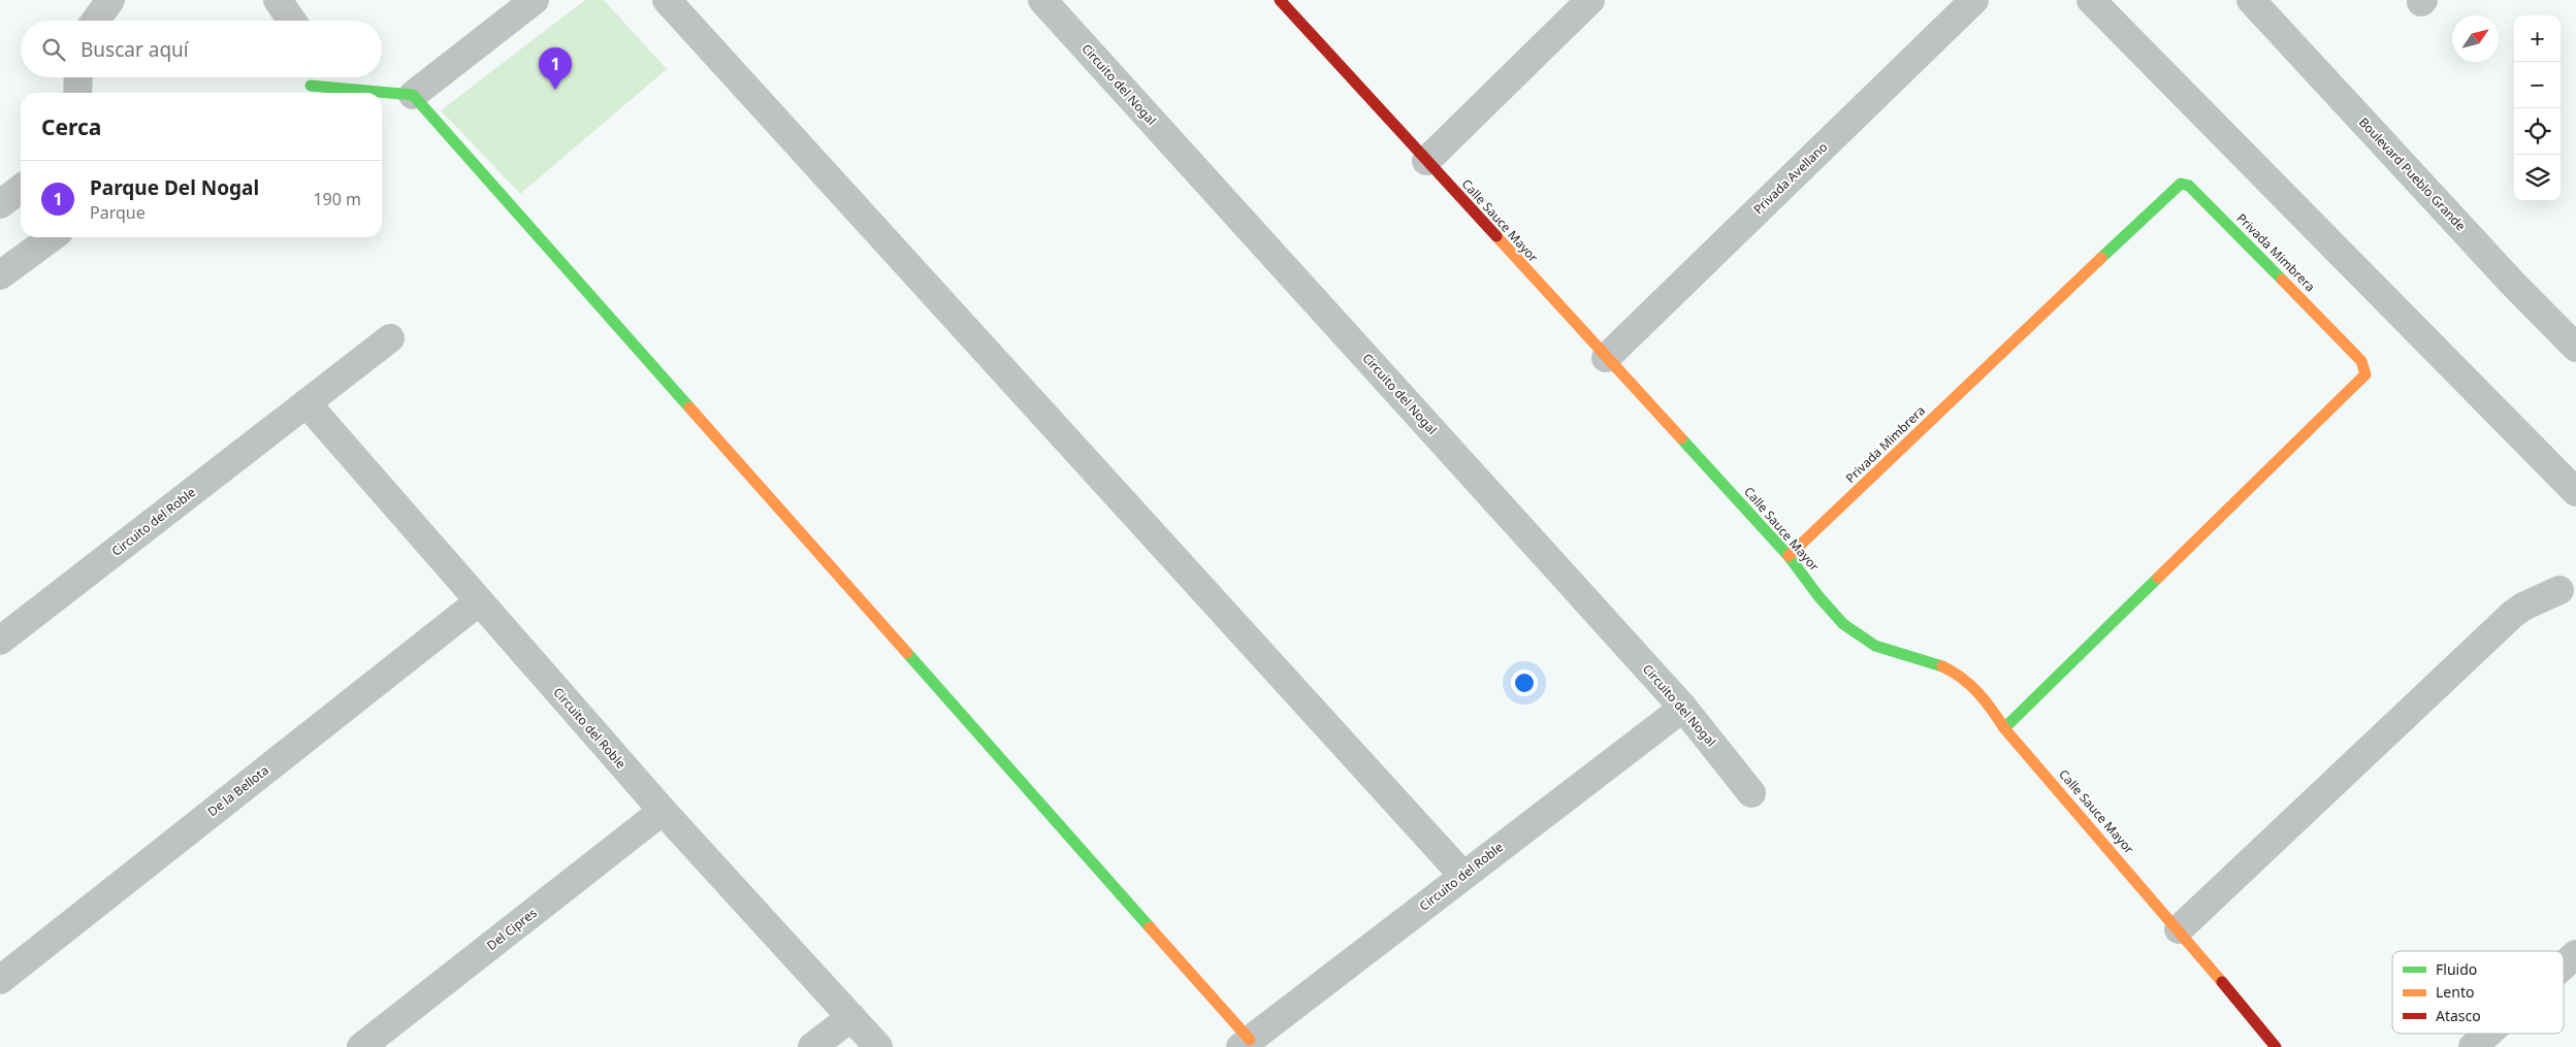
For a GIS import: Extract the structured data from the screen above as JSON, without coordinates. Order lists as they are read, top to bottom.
{
  "streets": {
    "street": [
      "Circuito del Nogal",
      "Boulevard Pueblo Grande",
      "Privada Avellano",
      "Calle Sauce Mayor",
      "Privada Mimbrera",
      "Circuito del Roble",
      "De la Bellota",
      "Del Cipres"
    ]
  },
  "crossings": [
    ["Circuito del Nogal", "Circuito del Roble"],
    ["Privada Avellano", "Calle Sauce Mayor"],
    ["Calle Sauce Mayor", "Privada Mimbrera"],
    ["Circuito del Roble", "De la Bellota"],
    ["Circuito del Roble", "Del Cipres"]
  ],
  "legend": ["Fluido", "Lento", "Atasco"],
  "north": "top right",
  "page": {
    "map_buttons": ["+", "−"],
    "search": "Buscar aquí",
    "pins": "1",
    "heading": "Cerca",
    "list": [
      {
        "mark": "1",
        "name": "Parque Del Nogal",
        "note": "Parque",
        "value": "190 m"
      }
    ]
  }
}
